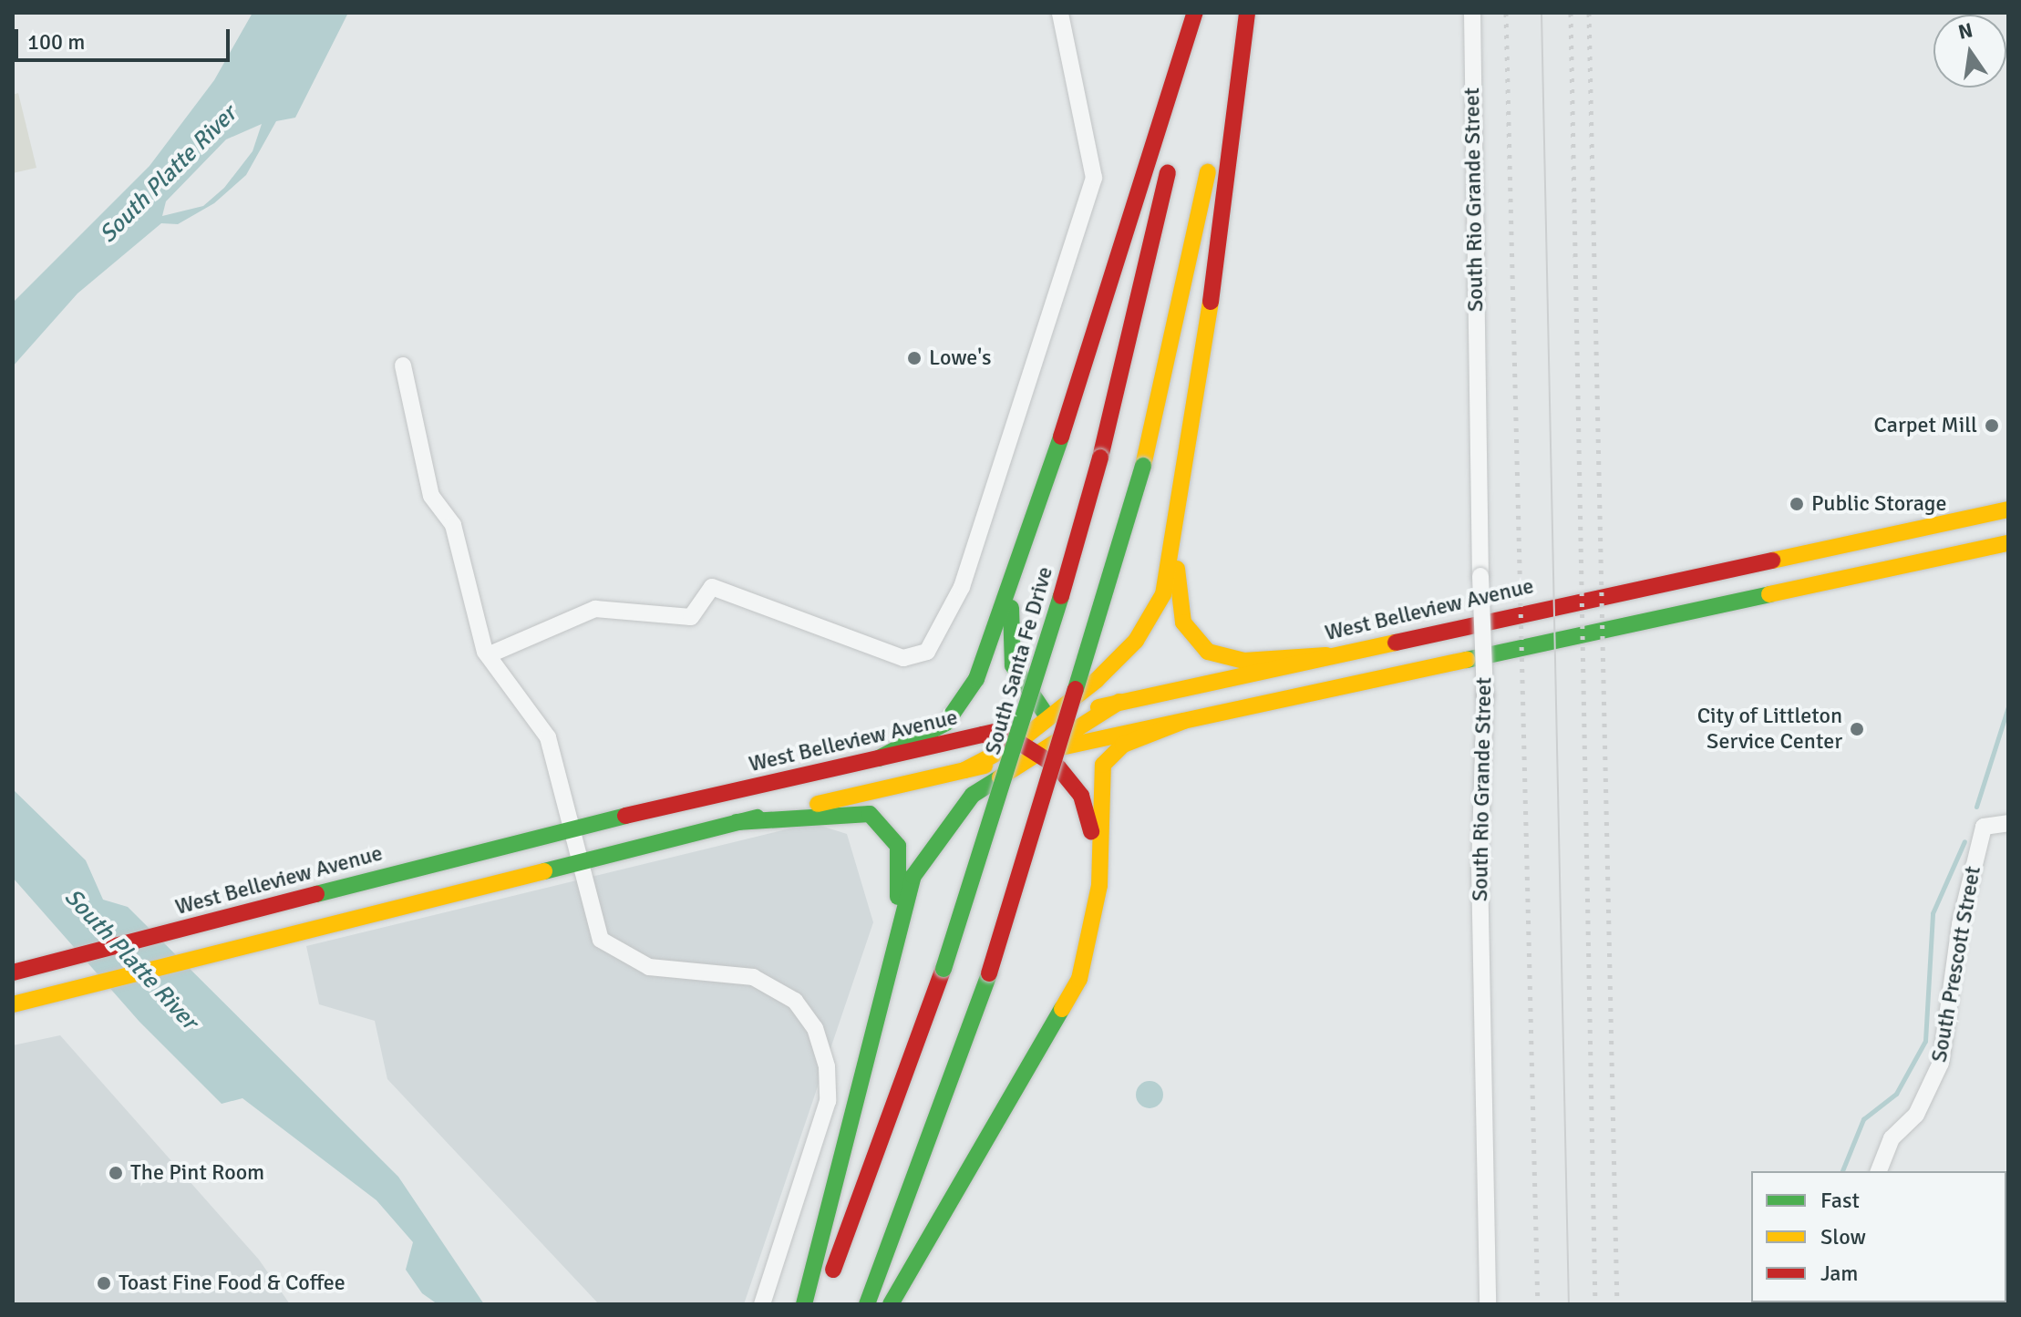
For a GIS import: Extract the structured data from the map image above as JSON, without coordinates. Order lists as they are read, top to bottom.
{
  "streets": {
    "main road": ["West Belleview Avenue", "South Santa Fe Drive"],
    "street": ["South Rio Grande Street", "South Prescott Street"]
  },
  "water": ["South Platte River"],
  "places": [
    "Lowe's",
    "Carpet Mill",
    "Public Storage",
    "City of Littleton Service Center",
    "The Pint Room",
    "Toast Fine Food & Coffee"
  ],
  "legend": ["Fast", "Slow", "Jam"],
  "scale_bar": "100 m",
  "north": "top"
}
